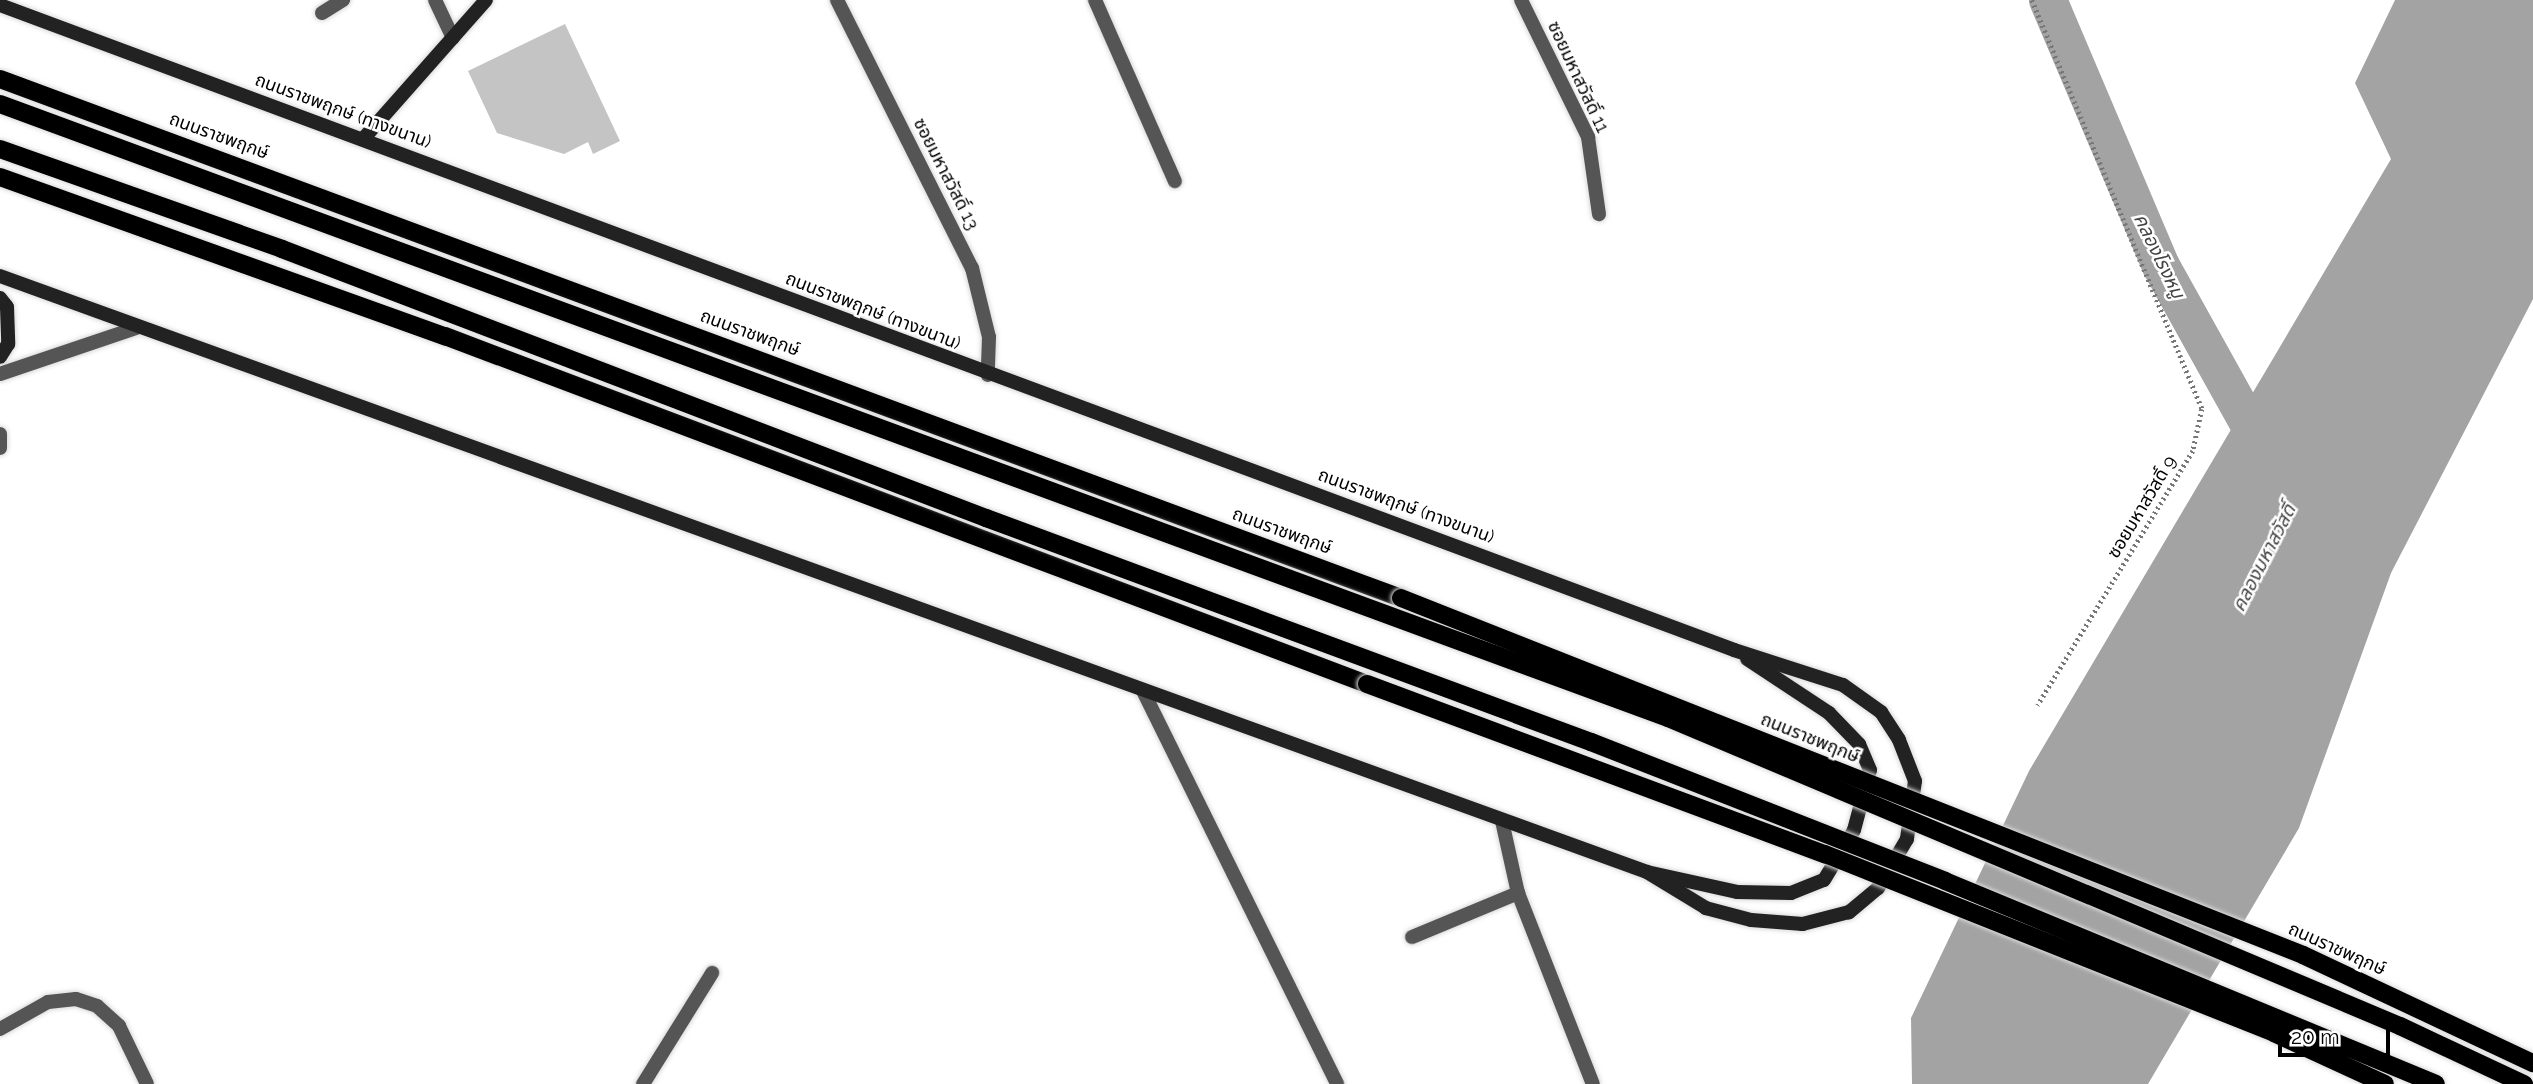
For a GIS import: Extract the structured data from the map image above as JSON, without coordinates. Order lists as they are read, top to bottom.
{
  "streets": {
    "main road": ["ถนนราชพฤกษ์ (ทางขนาน)", "ถนนราชพฤกษ์"],
    "street": ["ซอยมหาสวัสดิ์ 11", "ซอยมหาสวัสดิ์ 13"],
    "path": ["ซอยมหาสวัสดิ์ 9"]
  },
  "crossings": [
    ["ถนนราชพฤกษ์ (ทางขนาน)", "ซอยมหาสวัสดิ์ 13"]
  ],
  "water": ["คลองโรงหมู", "คลองมหาสวัสดิ์"],
  "scale_bar": "20 m"
}
